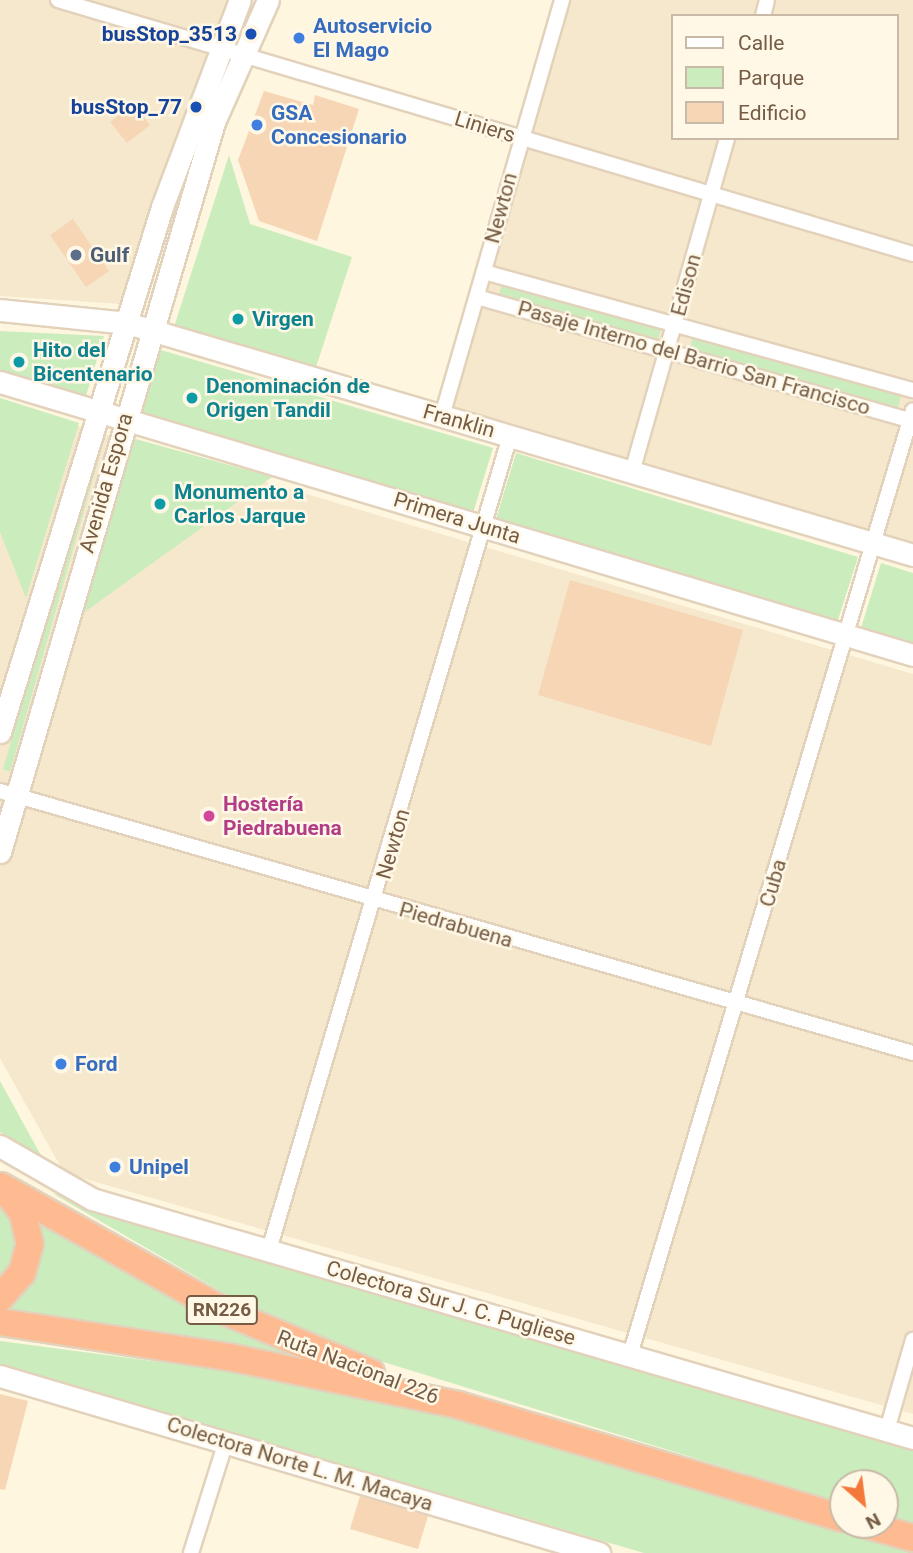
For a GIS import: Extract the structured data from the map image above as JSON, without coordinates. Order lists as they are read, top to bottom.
{
  "streets": {
    "highway": ["RN226", "Ruta Nacional 226"],
    "main road": [
      "Franklin",
      "Avenida Espora",
      "Primera Junta",
      "Colectora Sur J. C. Pugliese",
      "Colectora Norte L. M. Macaya"
    ],
    "street": [
      "Liniers",
      "Newton",
      "Edison",
      "Pasaje Interno del Barrio San Francisco",
      "Cuba",
      "Piedrabuena"
    ]
  },
  "crossings": [
    ["Liniers", "Newton"],
    ["Liniers", "Edison"],
    ["Liniers", "Avenida Espora"],
    ["Newton", "Pasaje Interno del Barrio San Francisco"],
    ["Newton", "Franklin"],
    ["Newton", "Primera Junta"],
    ["Newton", "Piedrabuena"],
    ["Newton", "Colectora Sur J. C. Pugliese"],
    ["Edison", "Pasaje Interno del Barrio San Francisco"],
    ["Edison", "Franklin"],
    ["Pasaje Interno del Barrio San Francisco", "Cuba"],
    ["Franklin", "Avenida Espora"],
    ["Franklin", "Cuba"],
    ["Avenida Espora", "Primera Junta"],
    ["Avenida Espora", "Piedrabuena"],
    ["Primera Junta", "Cuba"],
    ["Cuba", "Piedrabuena"],
    ["Cuba", "Colectora Sur J. C. Pugliese"]
  ],
  "places": [
    "busStop_3513",
    "Autoservicio El Mago",
    "busStop_77",
    "GSA Concesionario",
    "Gulf",
    "Virgen",
    "Hito del Bicentenario",
    "Denominación de Origen Tandil",
    "Monumento a Carlos Jarque",
    "Hostería Piedrabuena",
    "Ford",
    "Unipel"
  ],
  "legend": ["Calle", "Parque", "Edificio"],
  "north": "bottom right"
}
